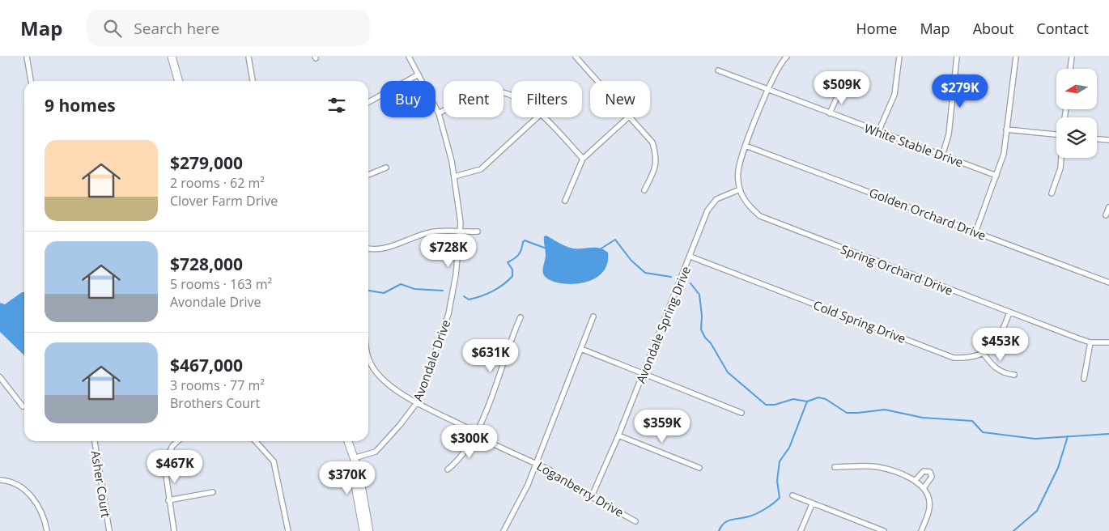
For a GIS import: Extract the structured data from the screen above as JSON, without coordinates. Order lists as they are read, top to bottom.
{
  "streets": {
    "street": [
      "White Stable Drive",
      "Golden Orchard Drive",
      "Spring Orchard Drive",
      "Cold Spring Drive",
      "Avondale Spring Drive",
      "Avondale Drive",
      "Asher Court",
      "Loganberry Drive"
    ]
  },
  "crossings": [
    ["White Stable Drive", "Spring Orchard Drive"],
    ["Golden Orchard Drive", "Spring Orchard Drive"],
    ["Spring Orchard Drive", "Avondale Spring Drive"],
    ["Cold Spring Drive", "Avondale Spring Drive"],
    ["Avondale Spring Drive", "Loganberry Drive"],
    ["Avondale Drive", "Loganberry Drive"]
  ],
  "north": "left",
  "page": {
    "header": "Map",
    "search": "Search here",
    "nav": [
      "Home",
      "Map",
      "About",
      "Contact"
    ],
    "price": [
      "$509K",
      "$279K",
      "$728K",
      "$453K",
      "$631K",
      "$359K",
      "$300K",
      "$467K",
      "$370K"
    ],
    "chip": [
      "Buy",
      "Rent",
      "Filters",
      "New"
    ],
    "heading": "9 homes",
    "list": [
      {
        "name": "$279,000",
        "note": "2 rooms · 62 m² · Clover Farm Drive"
      },
      {
        "name": "$728,000",
        "note": "5 rooms · 163 m² · Avondale Drive"
      },
      {
        "name": "$467,000",
        "note": "3 rooms · 77 m² · Brothers Court"
      }
    ]
  }
}
